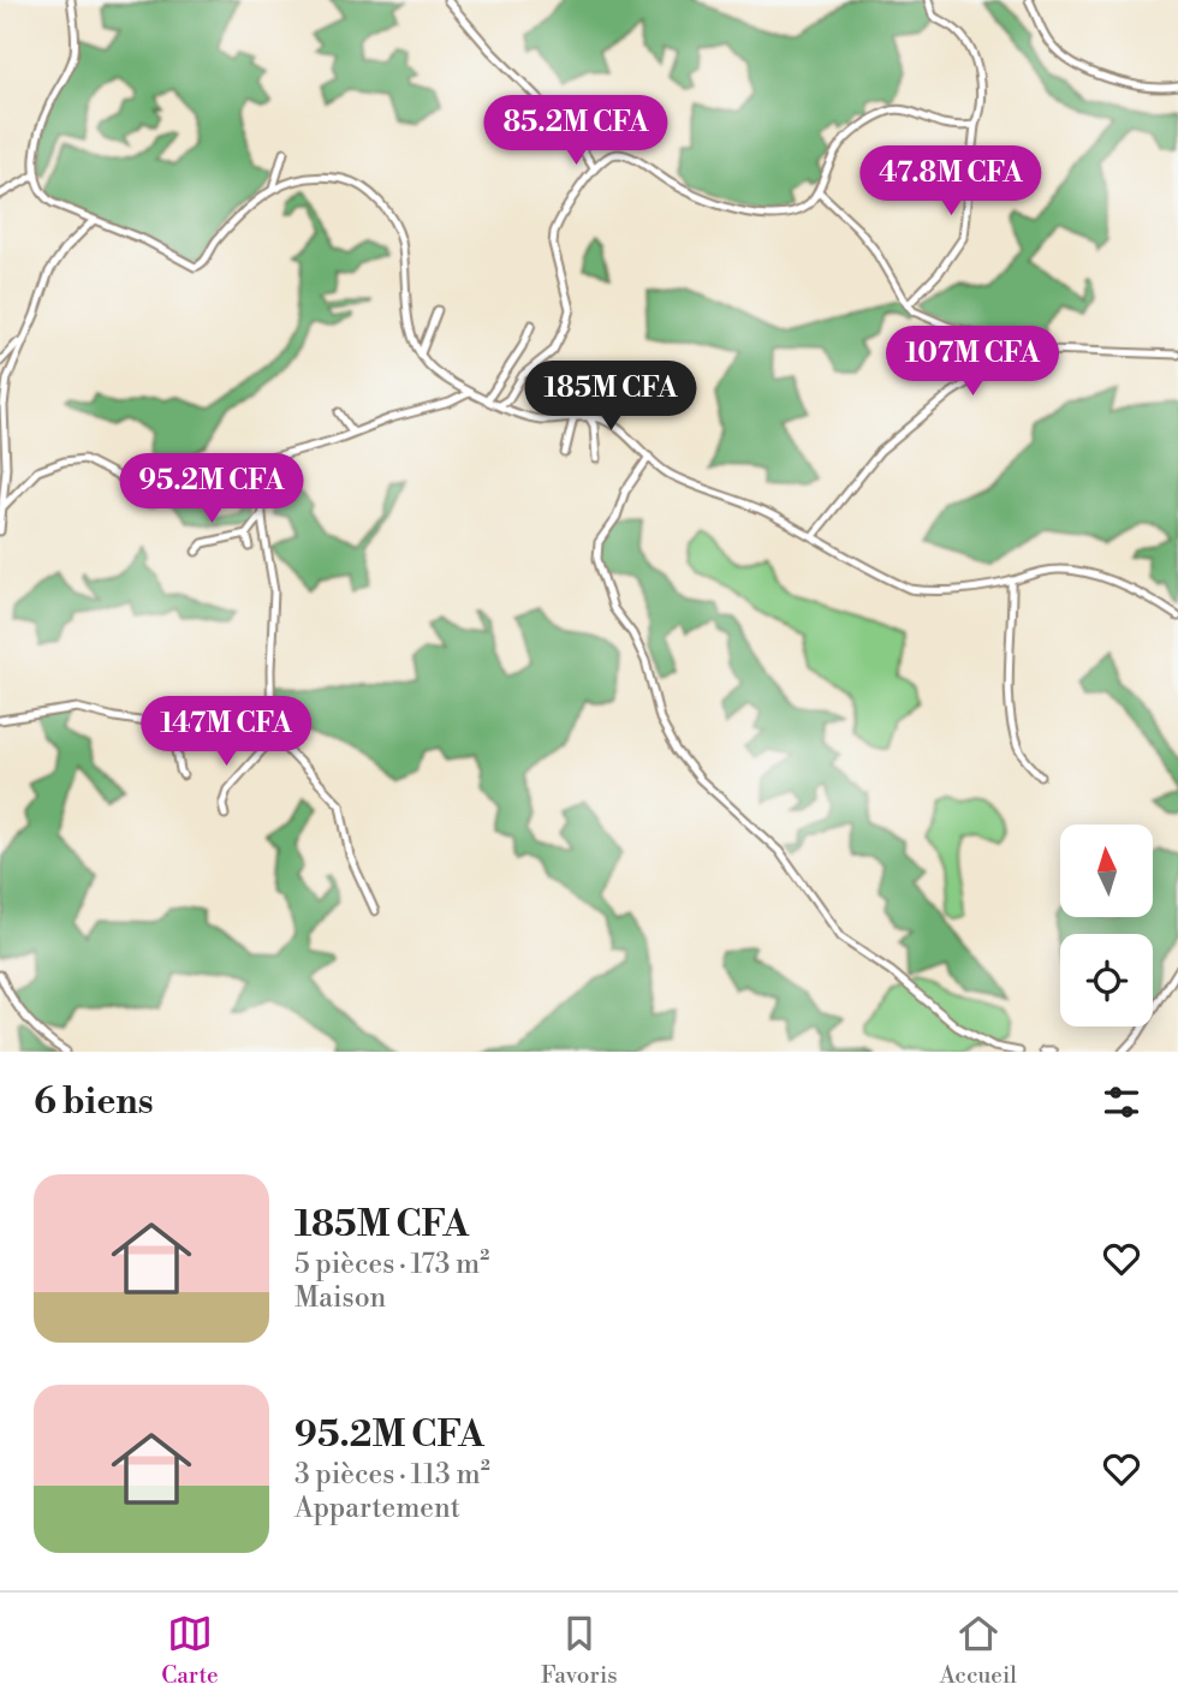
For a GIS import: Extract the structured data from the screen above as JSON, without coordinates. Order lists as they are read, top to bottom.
{
  "north": "top",
  "page": {
    "price": [
      "85.2M CFA",
      "47.8M CFA",
      "107M CFA",
      "185M CFA",
      "95.2M CFA",
      "147M CFA"
    ],
    "heading": "6 biens",
    "list": [
      {
        "name": "185M CFA",
        "note": "5 pièces · 173 m² · Maison"
      },
      {
        "name": "95.2M CFA",
        "note": "3 pièces · 113 m² · Appartement"
      }
    ],
    "tabs": ["Carte", "Favoris", "Accueil"]
  }
}
